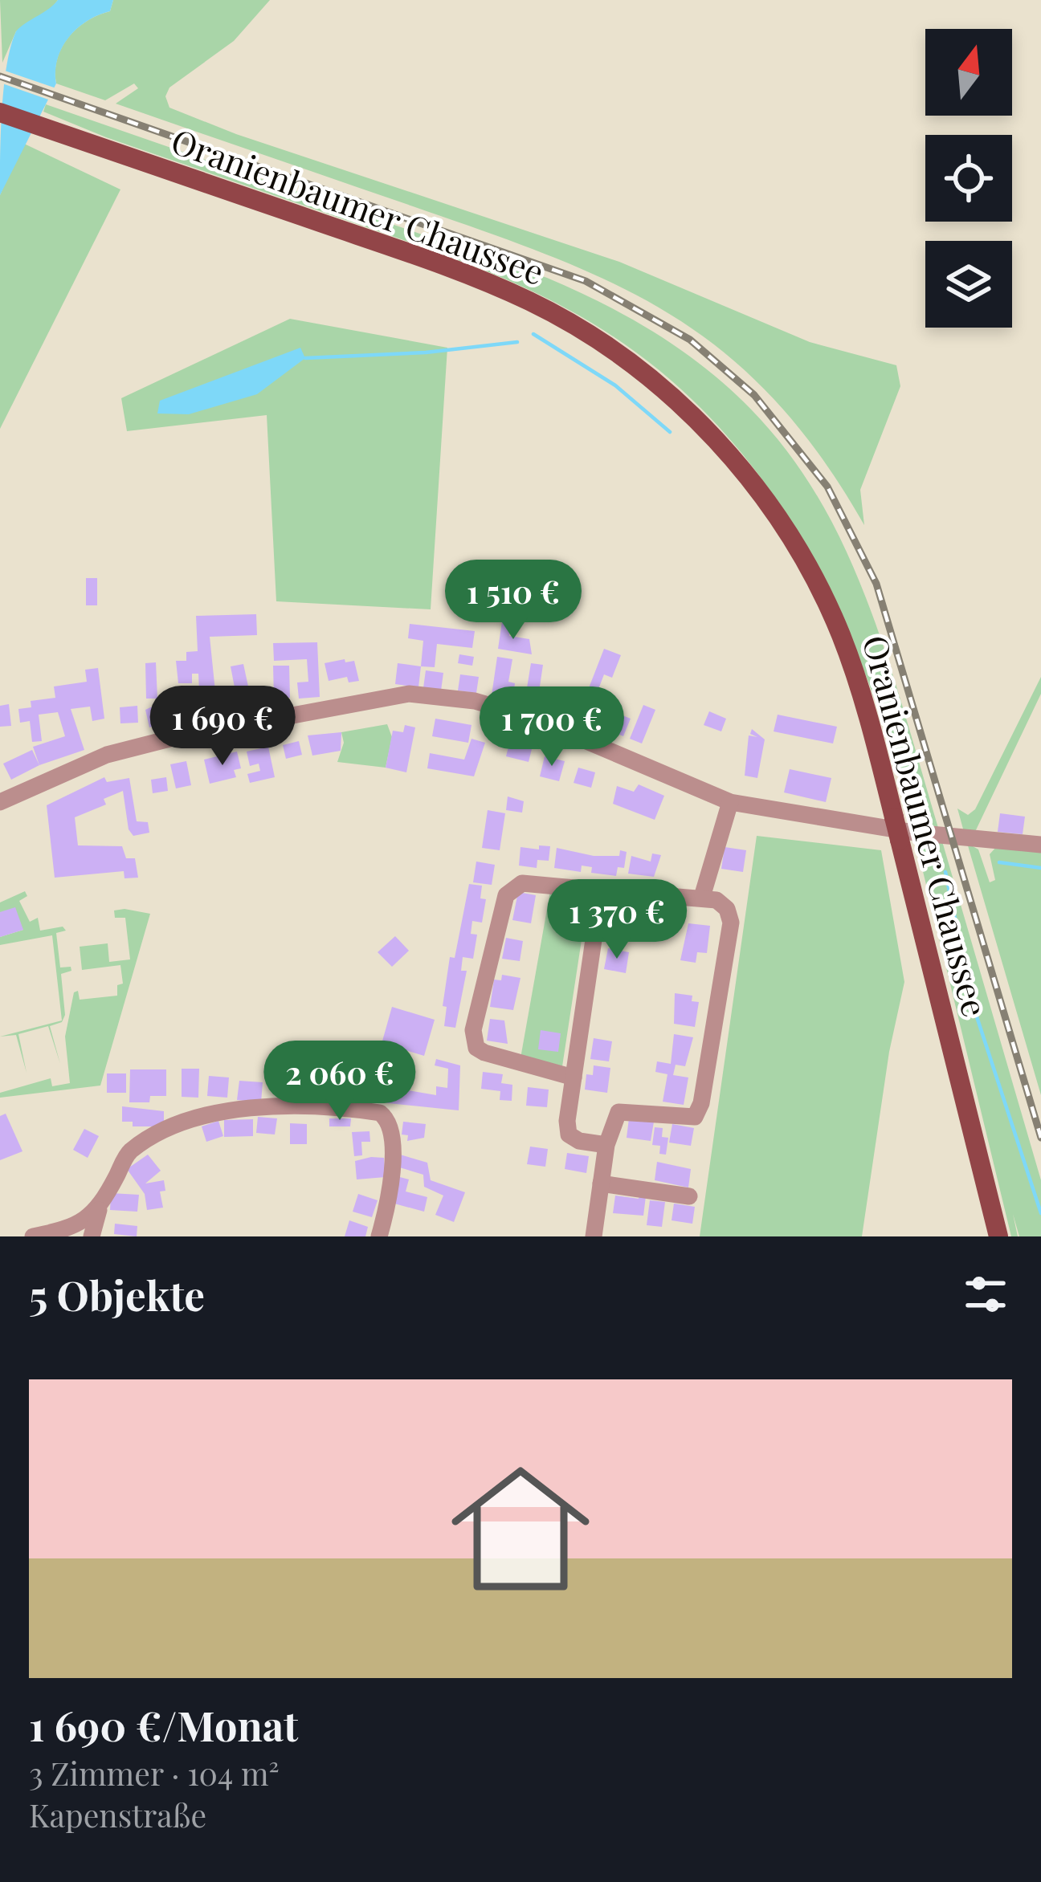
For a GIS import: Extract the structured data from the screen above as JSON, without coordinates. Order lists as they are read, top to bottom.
{
  "streets": {
    "main road": ["Oranienbaumer Chaussee"]
  },
  "north": "top",
  "page": {
    "price": [
      "1 510 €",
      "1 690 €",
      "1 700 €",
      "1 370 €",
      "2 060 €"
    ],
    "heading": "5 Objekte",
    "list": [
      {
        "name": "1 690 €/Monat",
        "note": "3 Zimmer · 104 m² · Kapenstraße"
      }
    ]
  }
}
